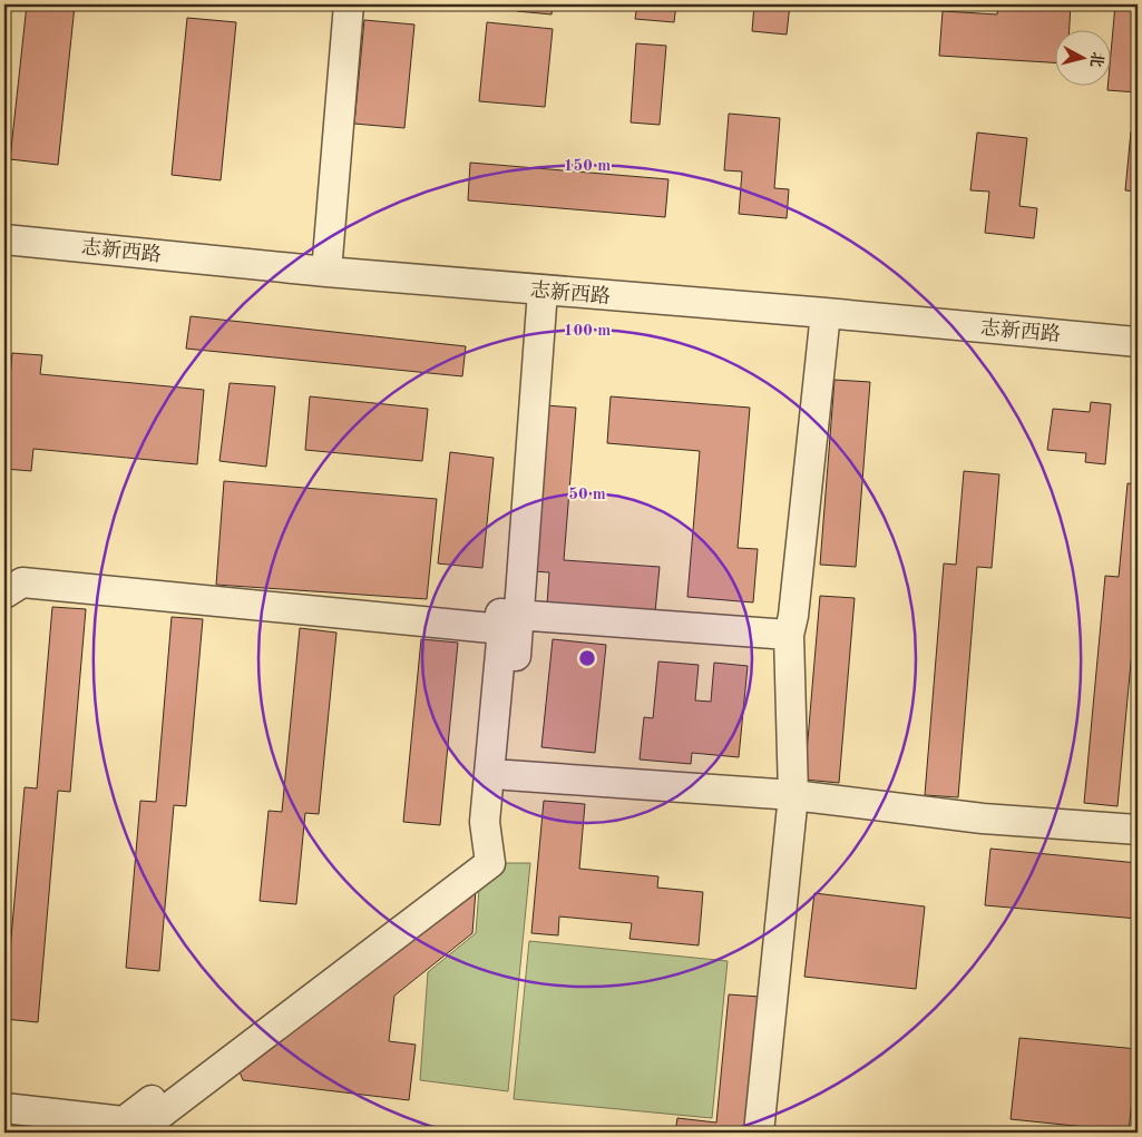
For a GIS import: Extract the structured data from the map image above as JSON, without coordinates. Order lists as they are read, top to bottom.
{
  "streets": {
    "street": ["志新西路"]
  },
  "north": "right",
  "rings": ["150 m", "100 m", "50 m"]
}
